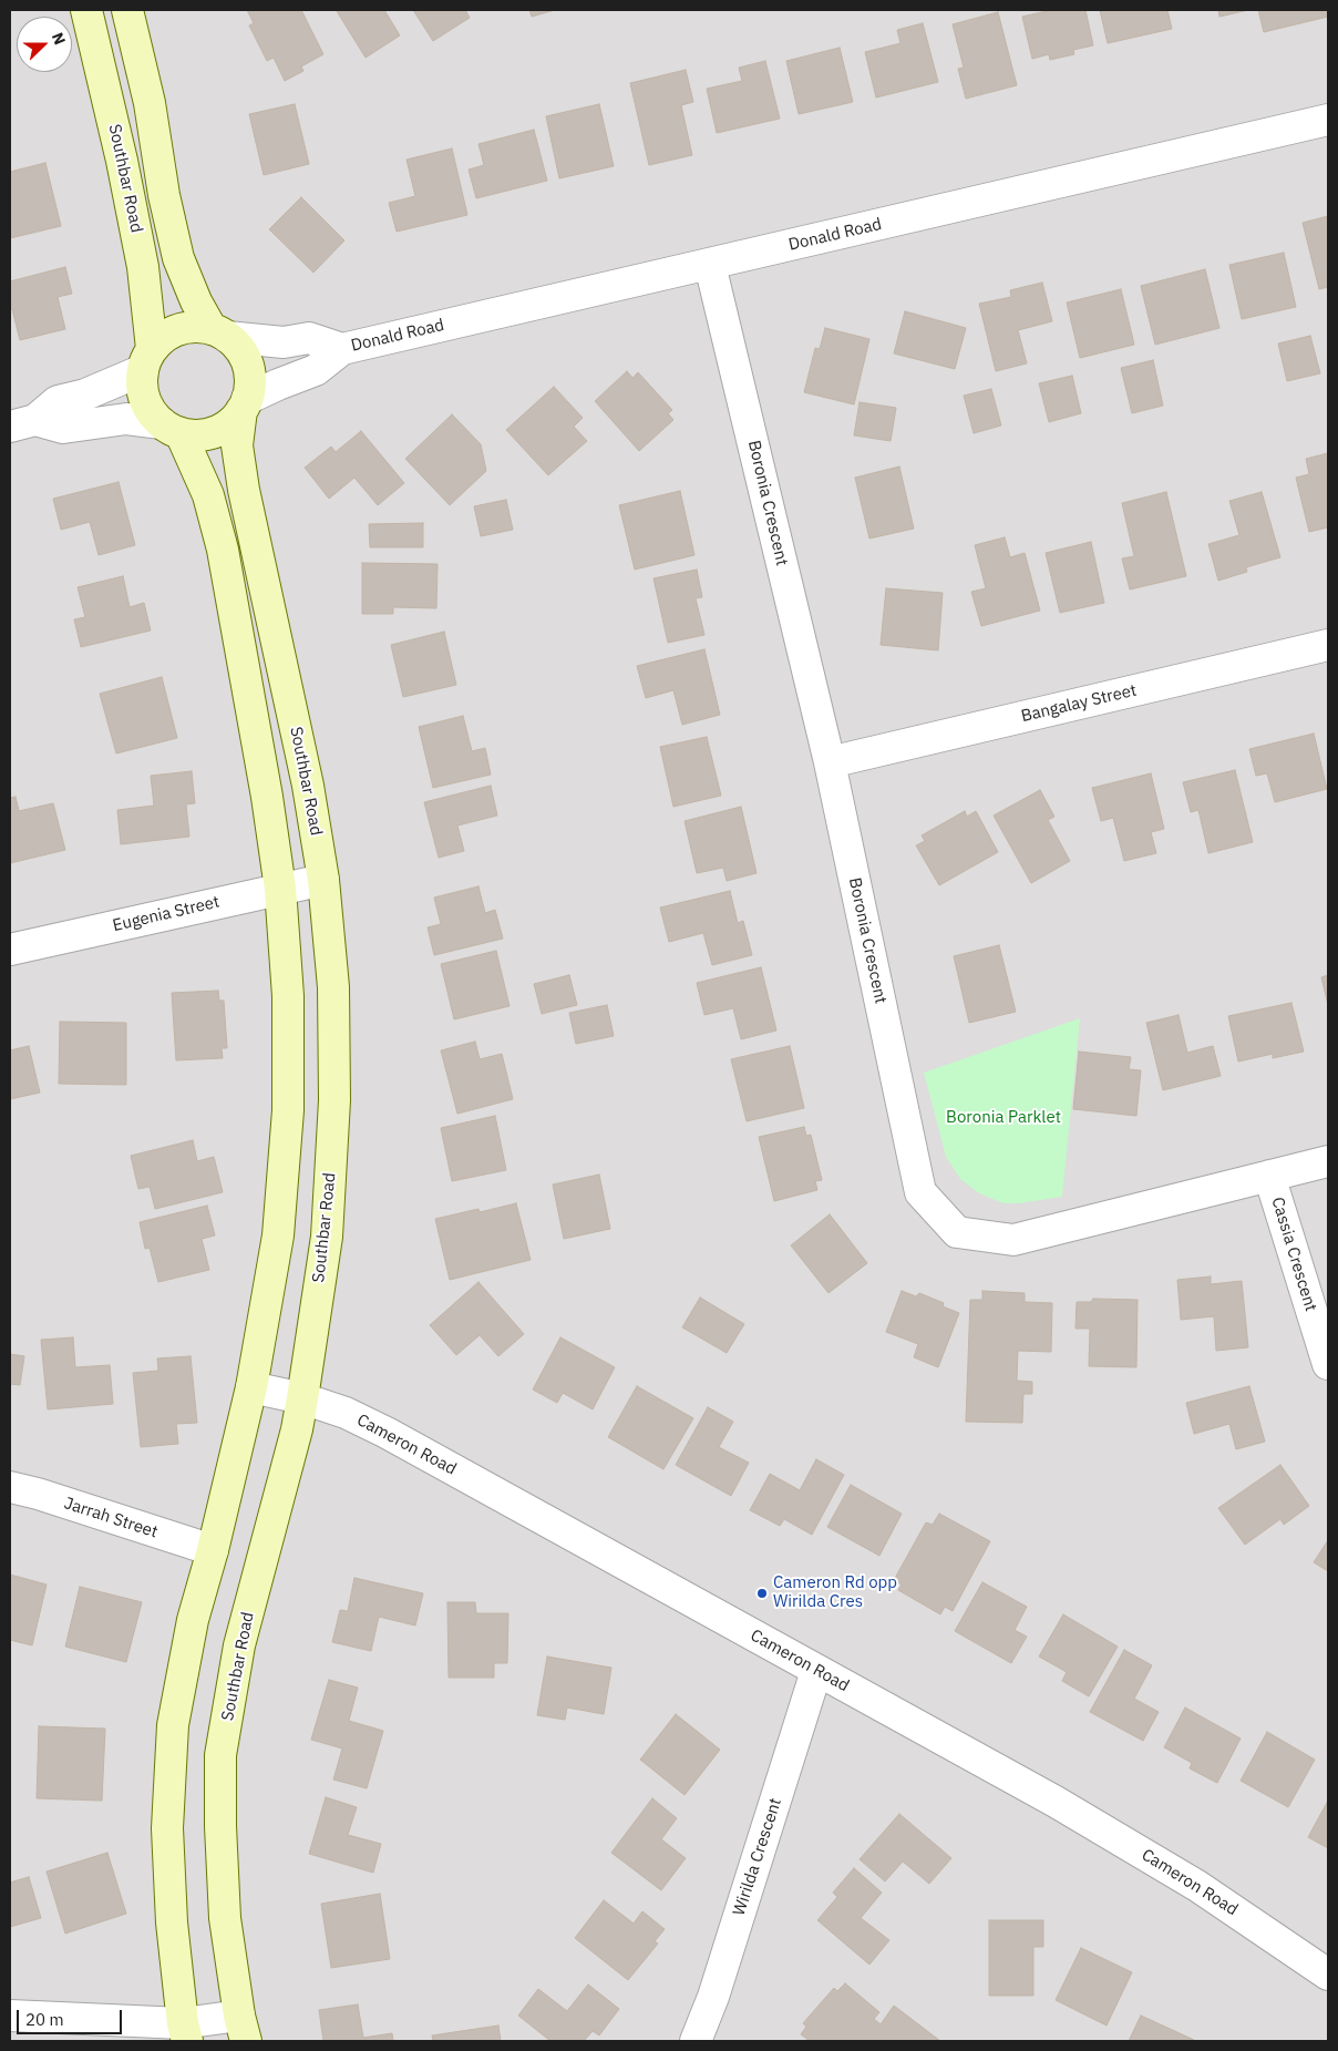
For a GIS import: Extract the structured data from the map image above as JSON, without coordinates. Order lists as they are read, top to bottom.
{
  "streets": {
    "main road": ["Southbar Road"],
    "street": [
      "Donald Road",
      "Boronia Crescent",
      "Bangalay Street",
      "Eugenia Street",
      "Cassia Crescent",
      "Cameron Road",
      "Jarrah Street",
      "Wirilda Crescent"
    ]
  },
  "crossings": [
    ["Southbar Road", "Donald Road"],
    ["Southbar Road", "Eugenia Street"],
    ["Southbar Road", "Cameron Road"],
    ["Donald Road", "Boronia Crescent"],
    ["Boronia Crescent", "Bangalay Street"],
    ["Boronia Crescent", "Cassia Crescent"],
    ["Cameron Road", "Wirilda Crescent"]
  ],
  "parks": ["Boronia Parklet"],
  "places": ["Cameron Rd opp Wirilda Cres"],
  "scale_bar": "20 m",
  "north": "right"
}
